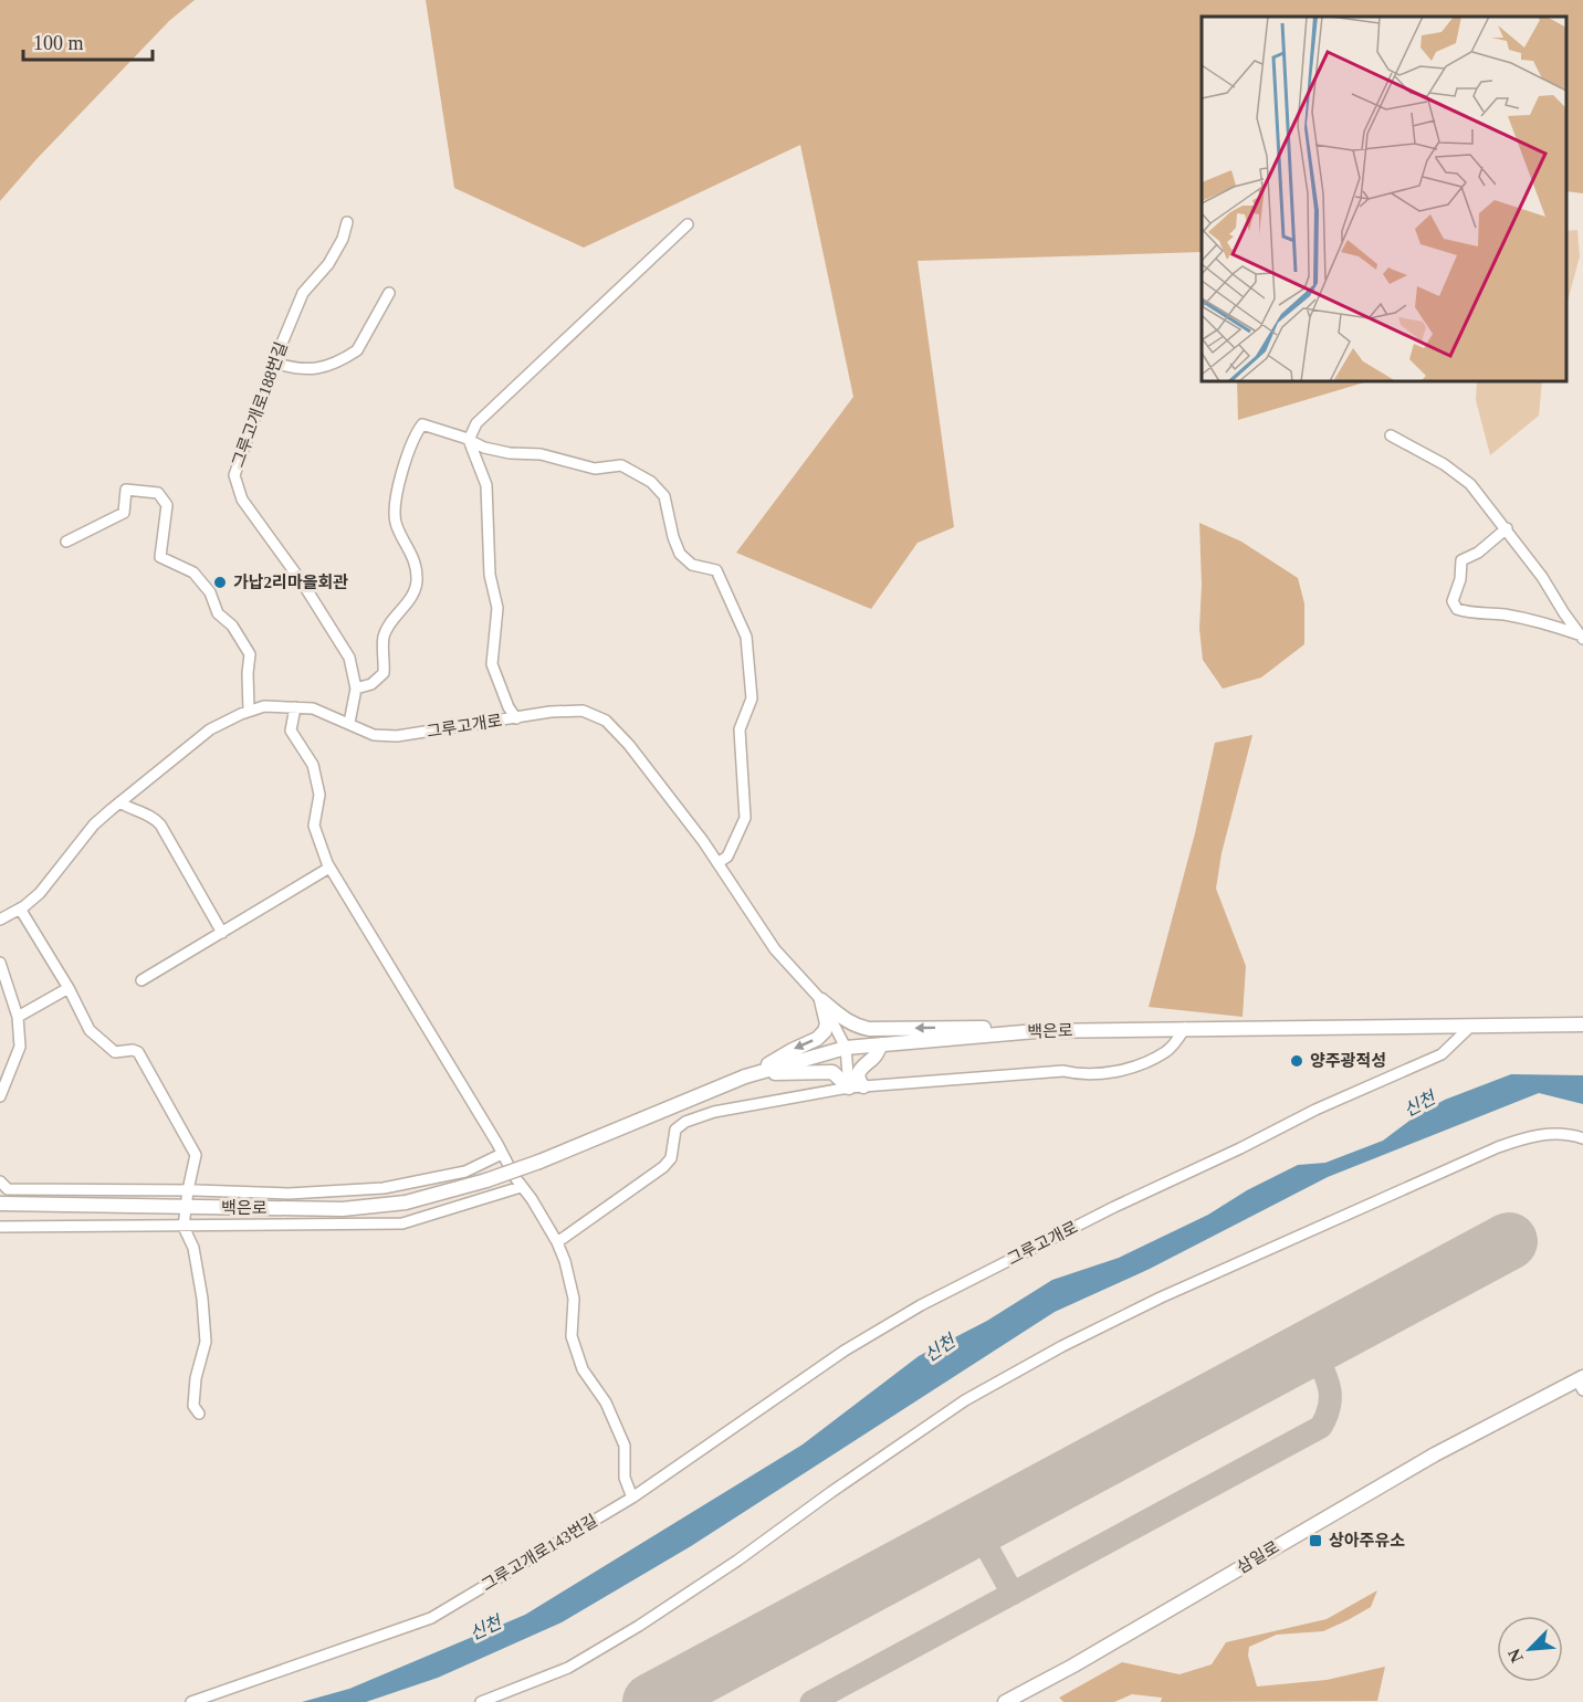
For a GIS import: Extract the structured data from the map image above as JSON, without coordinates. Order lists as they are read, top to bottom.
{
  "streets": {
    "main road": ["백은로", "삼일로"],
    "street": ["그루고개로188번길", "그루고개로", "그루고개로143번길"]
  },
  "crossings": [
    ["그루고개로188번길", "그루고개로"],
    ["그루고개로", "백은로"],
    ["그루고개로", "그루고개로143번길"]
  ],
  "water": ["신천"],
  "places": {
    "other": ["가납2리마을회관", "양주광적성"],
    "transit": ["상아주유소"]
  },
  "scale_bar": "100 m",
  "north": "bottom left"
}
